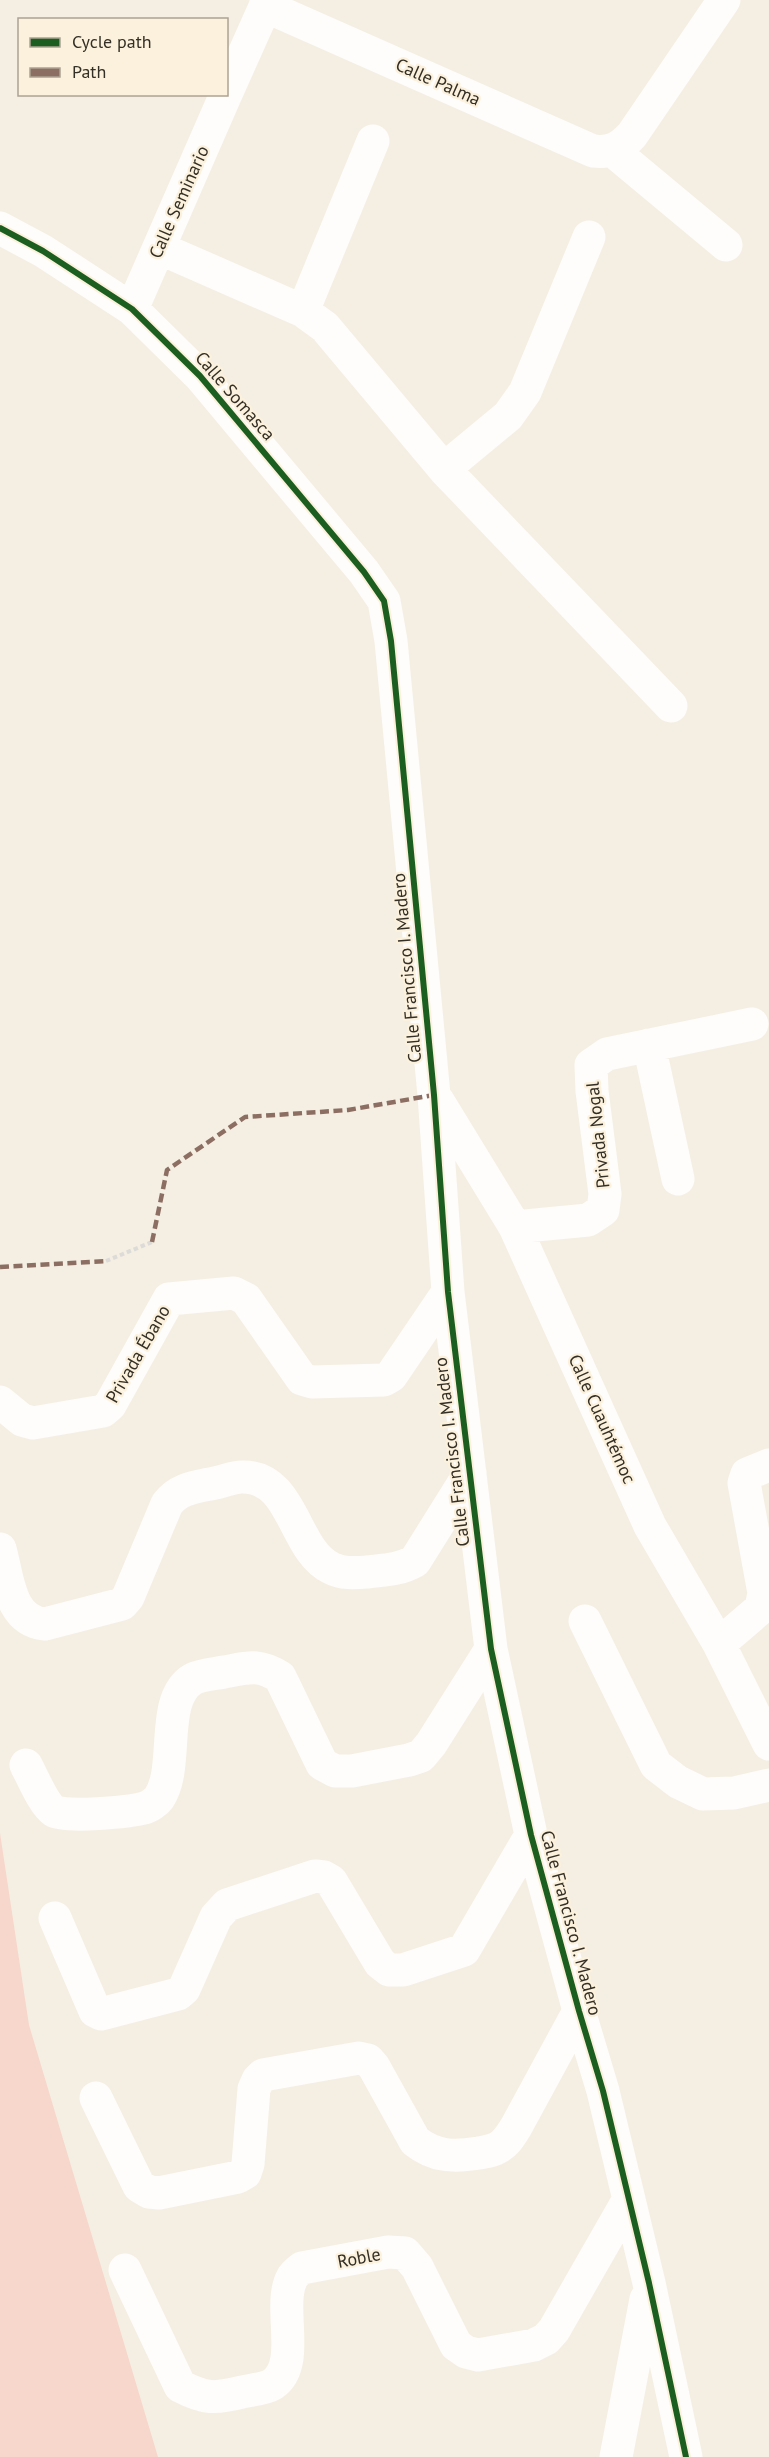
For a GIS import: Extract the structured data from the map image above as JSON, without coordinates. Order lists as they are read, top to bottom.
{
  "streets": {
    "street": [
      "Calle Palma",
      "Calle Seminario",
      "Calle Somasca",
      "Calle Francisco I. Madero",
      "Privada Nogal",
      "Privada Ébano",
      "Calle Cuauhtémoc",
      "Roble"
    ]
  },
  "crossings": [
    ["Calle Palma", "Calle Seminario"],
    ["Calle Seminario", "Calle Somasca"],
    ["Calle Somasca", "Calle Francisco I. Madero"],
    ["Calle Francisco I. Madero", "Privada Ébano"],
    ["Calle Francisco I. Madero", "Calle Cuauhtémoc"],
    ["Calle Francisco I. Madero", "Roble"],
    ["Privada Nogal", "Calle Cuauhtémoc"]
  ],
  "legend": ["Cycle path", "Path"]
}
